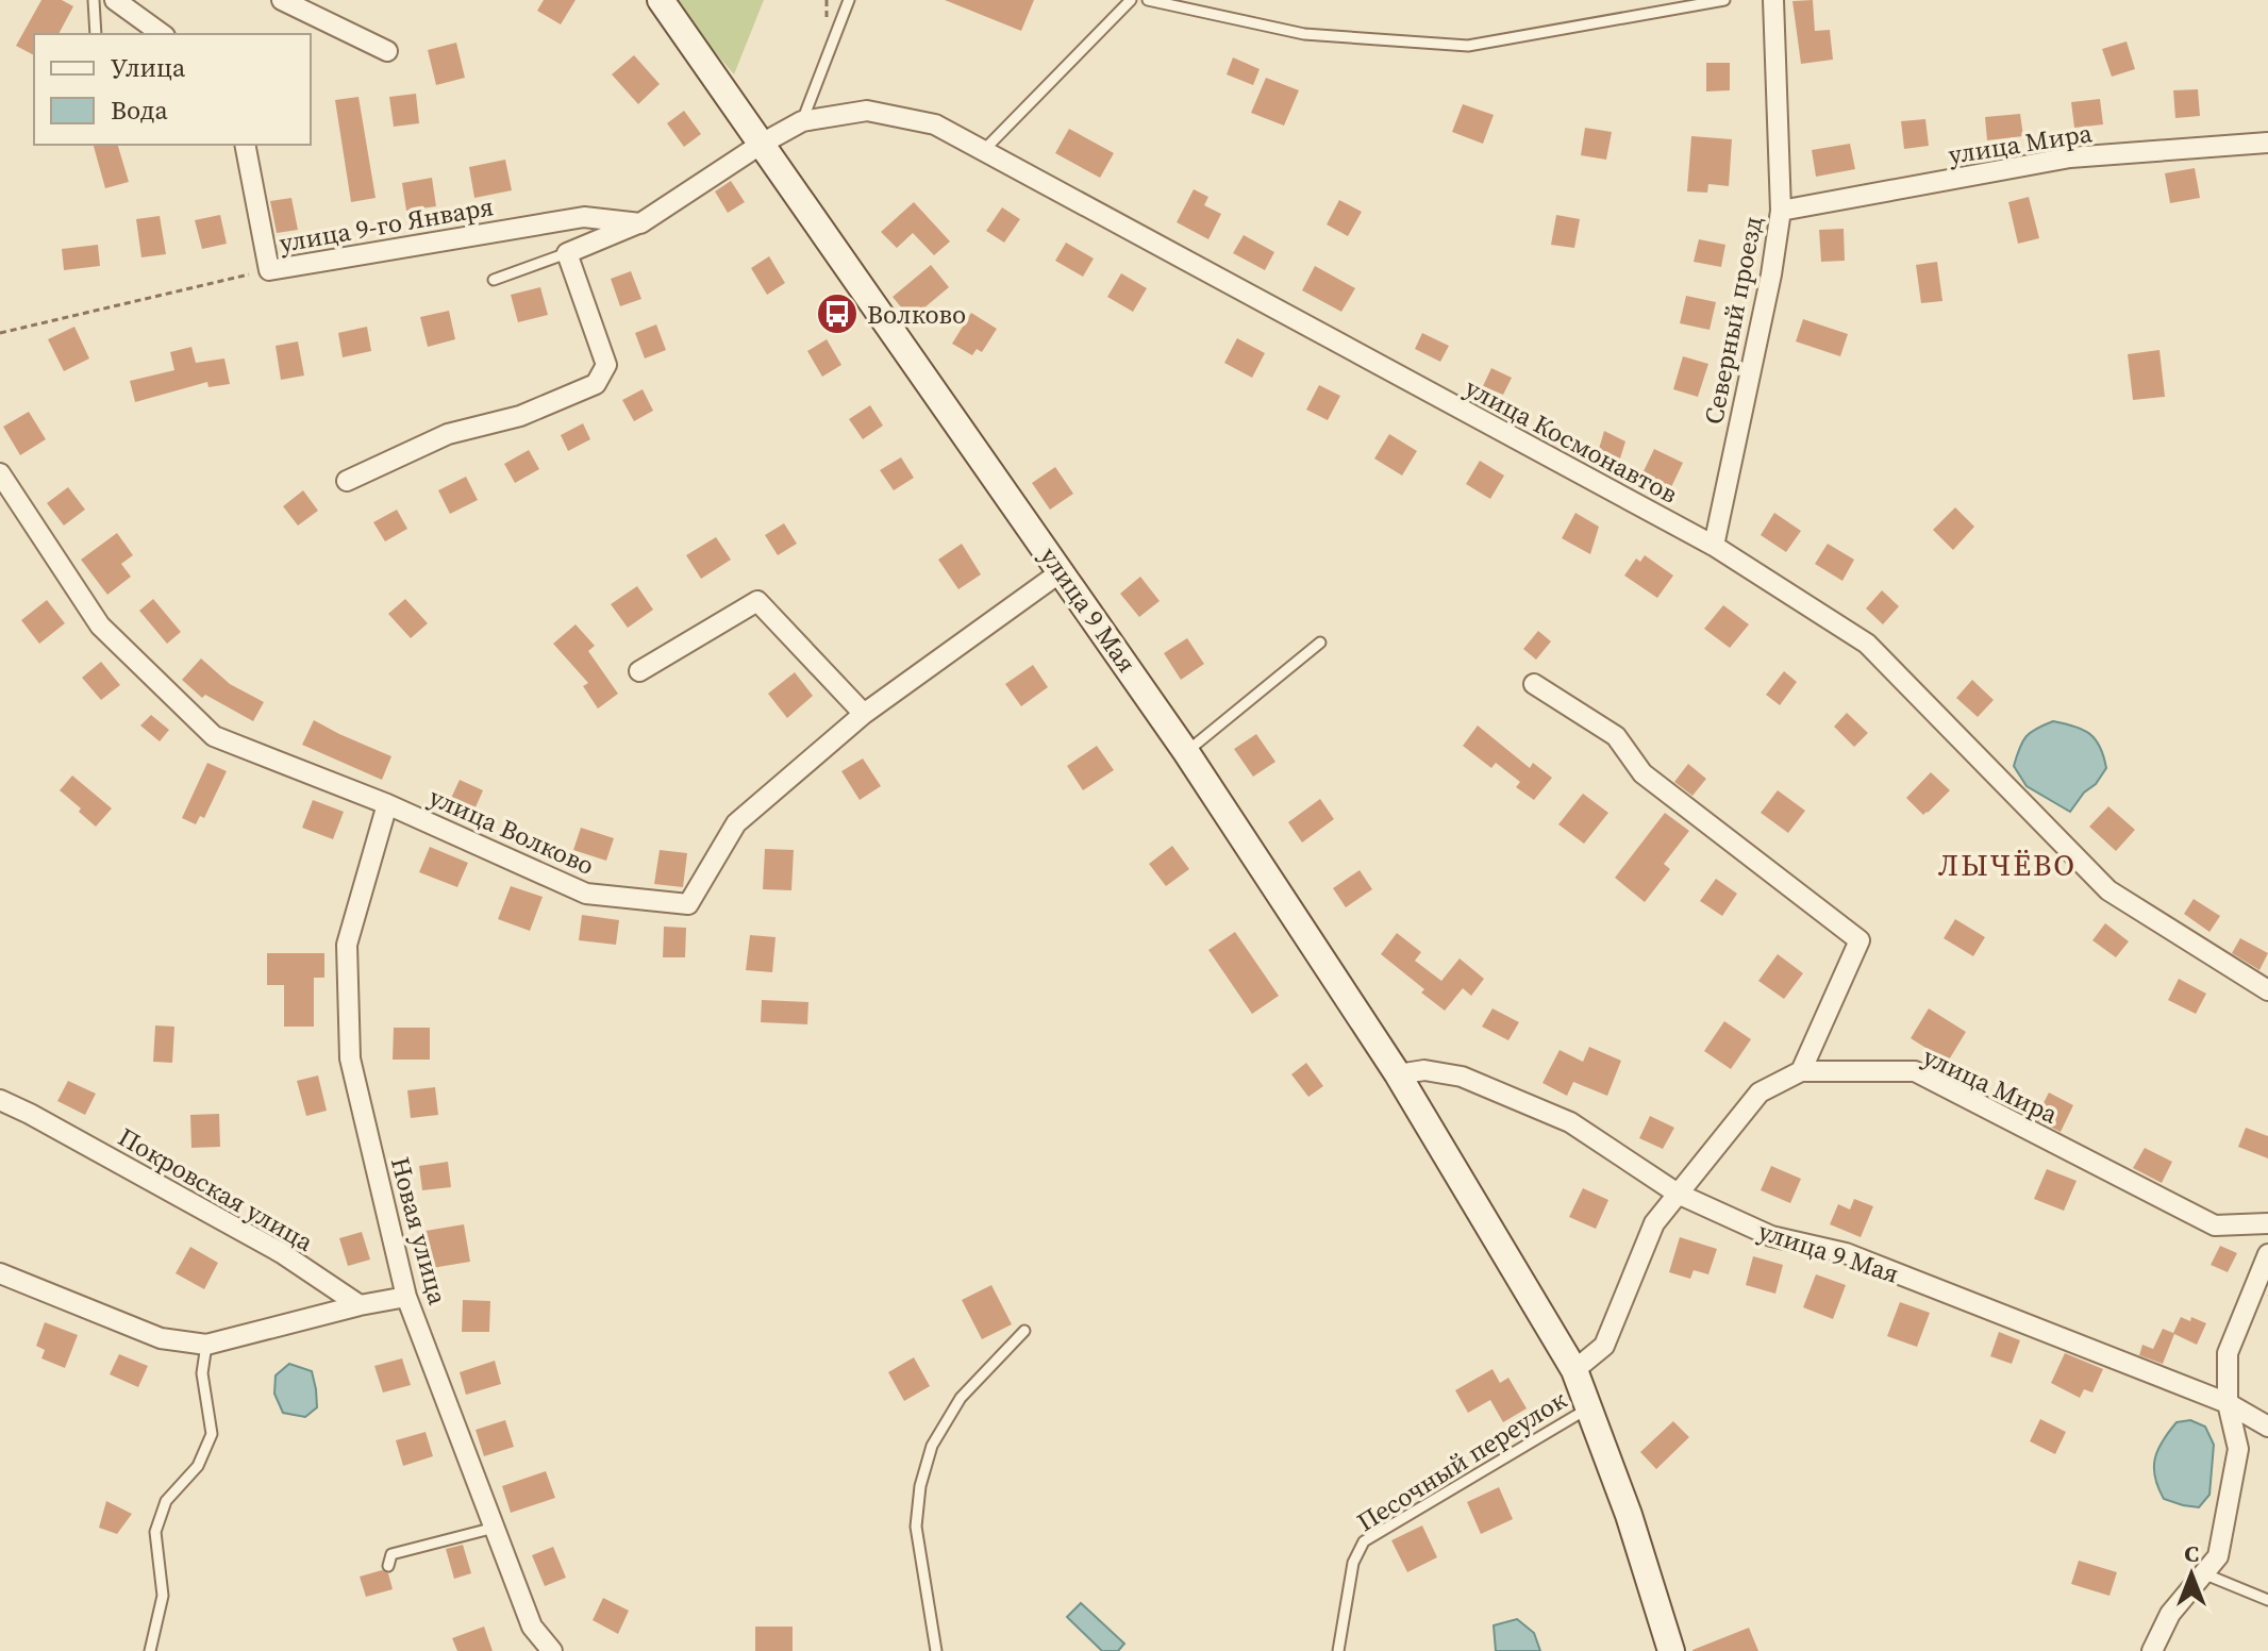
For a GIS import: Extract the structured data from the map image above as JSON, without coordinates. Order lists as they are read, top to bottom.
{
  "streets": {
    "main road": ["улица 9 Мая"],
    "street": [
      "улица Мира",
      "улица 9-го Января",
      "Северный проезд",
      "улица Космонавтов",
      "улица Волково",
      "Покровская улица",
      "Новая улица"
    ],
    "lane": ["Песочный переулок"]
  },
  "crossings": [
    ["улица Мира", "Северный проезд"],
    ["улица Мира", "улица 9 Мая"],
    ["Северный проезд", "улица Космонавтов"],
    ["улица Космонавтов", "улица 9 Мая"],
    ["улица 9 Мая", "улица Волково"],
    ["улица 9 Мая", "Песочный переулок"],
    ["улица Волково", "Новая улица"]
  ],
  "districts": ["ЛЫЧЁВО"],
  "places": {
    "bus stop": ["Волково"]
  },
  "legend": ["Улица", "Вода"],
  "north": "top"
}
